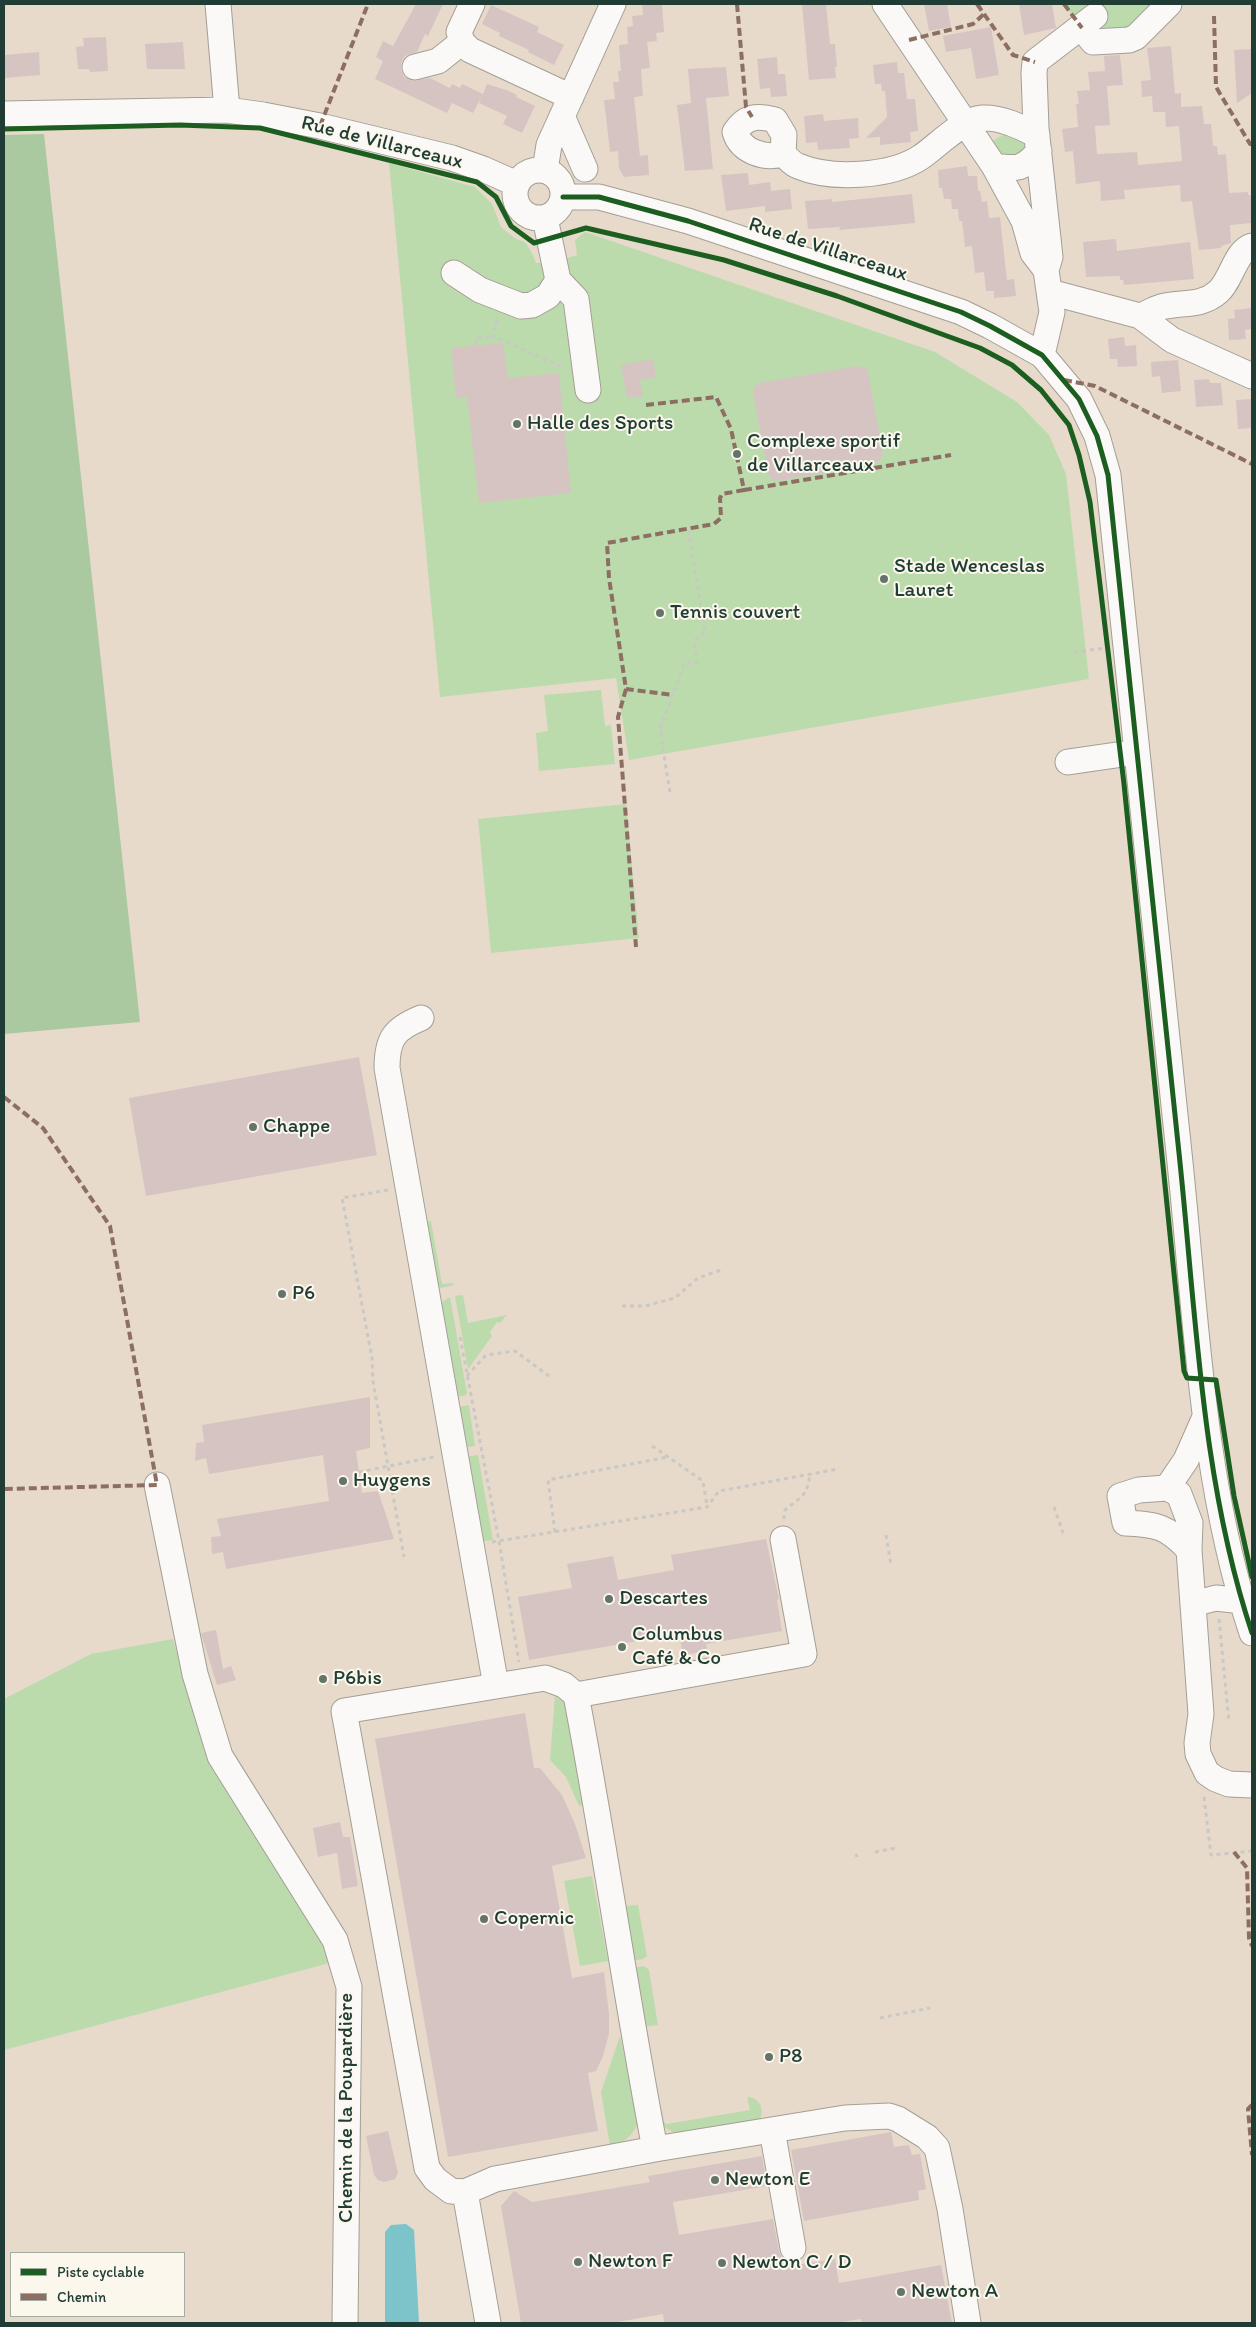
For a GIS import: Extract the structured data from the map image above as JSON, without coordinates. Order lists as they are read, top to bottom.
{
  "streets": {
    "street": ["Rue de Villarceaux", "Chemin de la Poupardière"]
  },
  "places": [
    "Halle des Sports",
    "Complexe sportif de Villarceaux",
    "Stade Wenceslas Lauret",
    "Tennis couvert",
    "Chappe",
    "P6",
    "Huygens",
    "Descartes",
    "Columbus Café & Co",
    "P6bis",
    "Copernic",
    "P8",
    "Newton E",
    "Newton F",
    "Newton C / D",
    "Newton A"
  ],
  "legend": ["Piste cyclable", "Chemin"]
}
